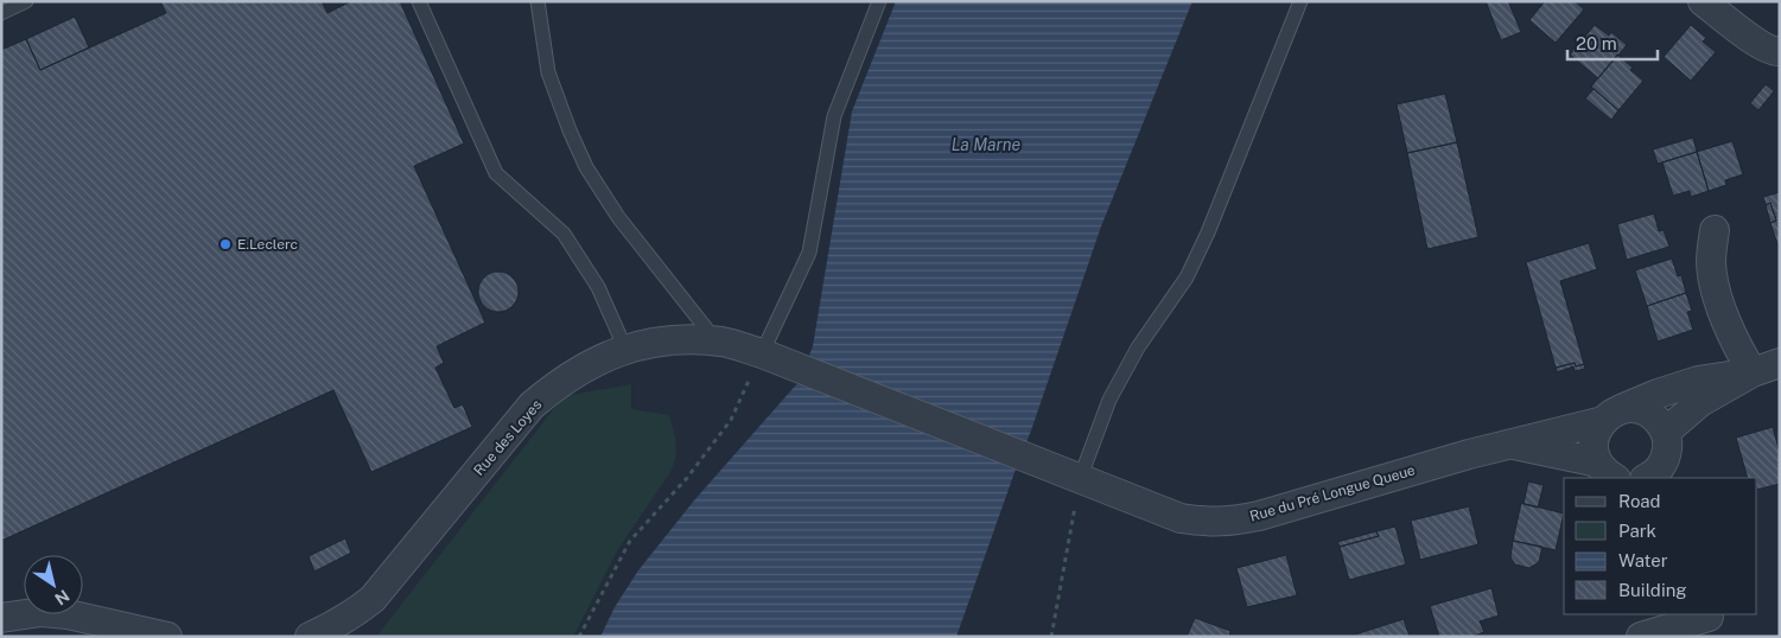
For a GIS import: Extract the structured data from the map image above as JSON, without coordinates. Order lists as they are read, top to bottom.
{
  "streets": {
    "street": ["Rue des Loyes", "Rue du Pré Longue Queue"]
  },
  "crossings": [
    ["Rue des Loyes", "Rue du Pré Longue Queue"]
  ],
  "water": ["La Marne"],
  "places": ["E.Leclerc"],
  "legend": [
    "Road",
    "Park",
    "Water",
    "Building"
  ],
  "scale_bar": "20 m",
  "north": "bottom right"
}
